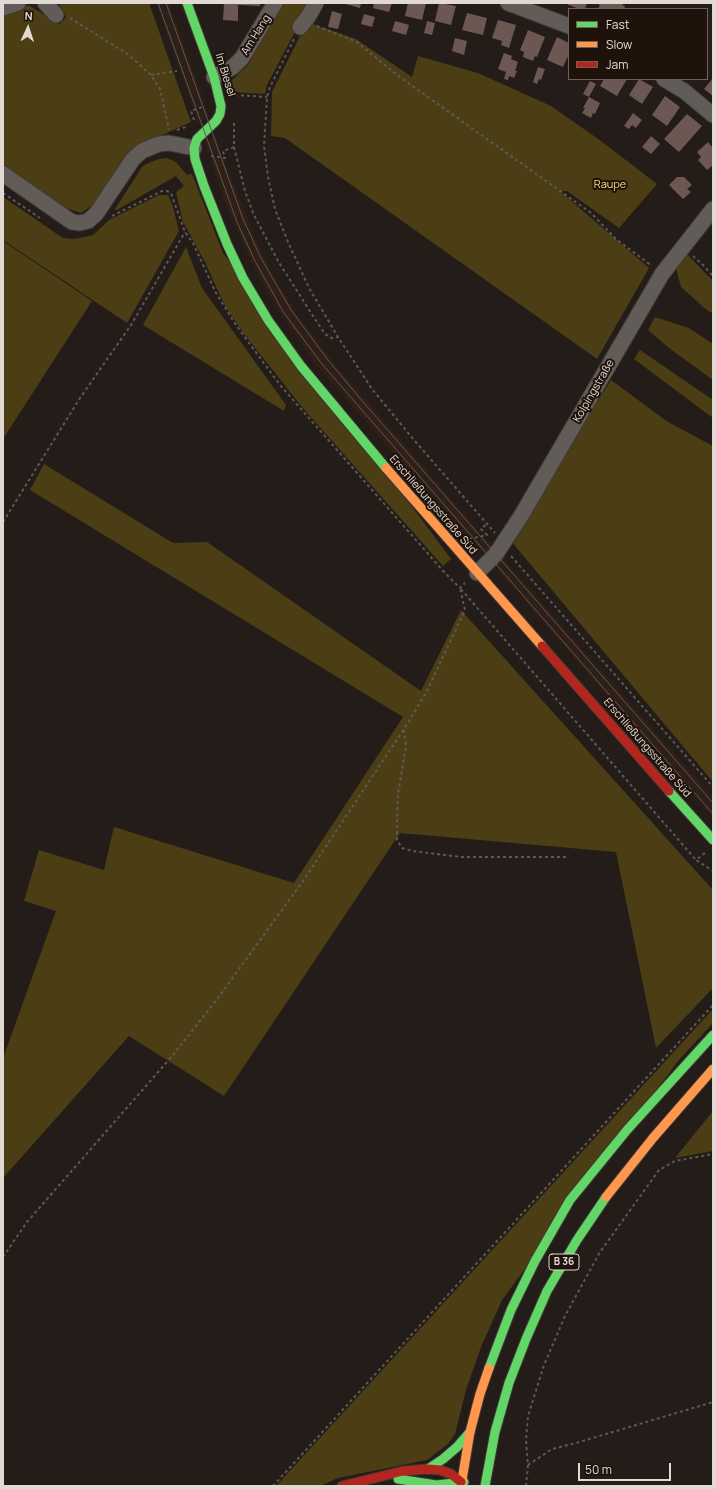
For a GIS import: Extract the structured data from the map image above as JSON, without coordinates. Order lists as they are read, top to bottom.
{
  "streets": {
    "street": [
      "Am Hang",
      "Im Biesel",
      "Kolpingstraße",
      "Erschließungsstraße Süd",
      "B 36"
    ]
  },
  "crossings": [
    ["Am Hang", "Im Biesel"],
    ["Kolpingstraße", "Erschließungsstraße Süd"]
  ],
  "parks": ["Raupe"],
  "legend": ["Fast", "Slow", "Jam"],
  "scale_bar": "50 m",
  "north": "top"
}
